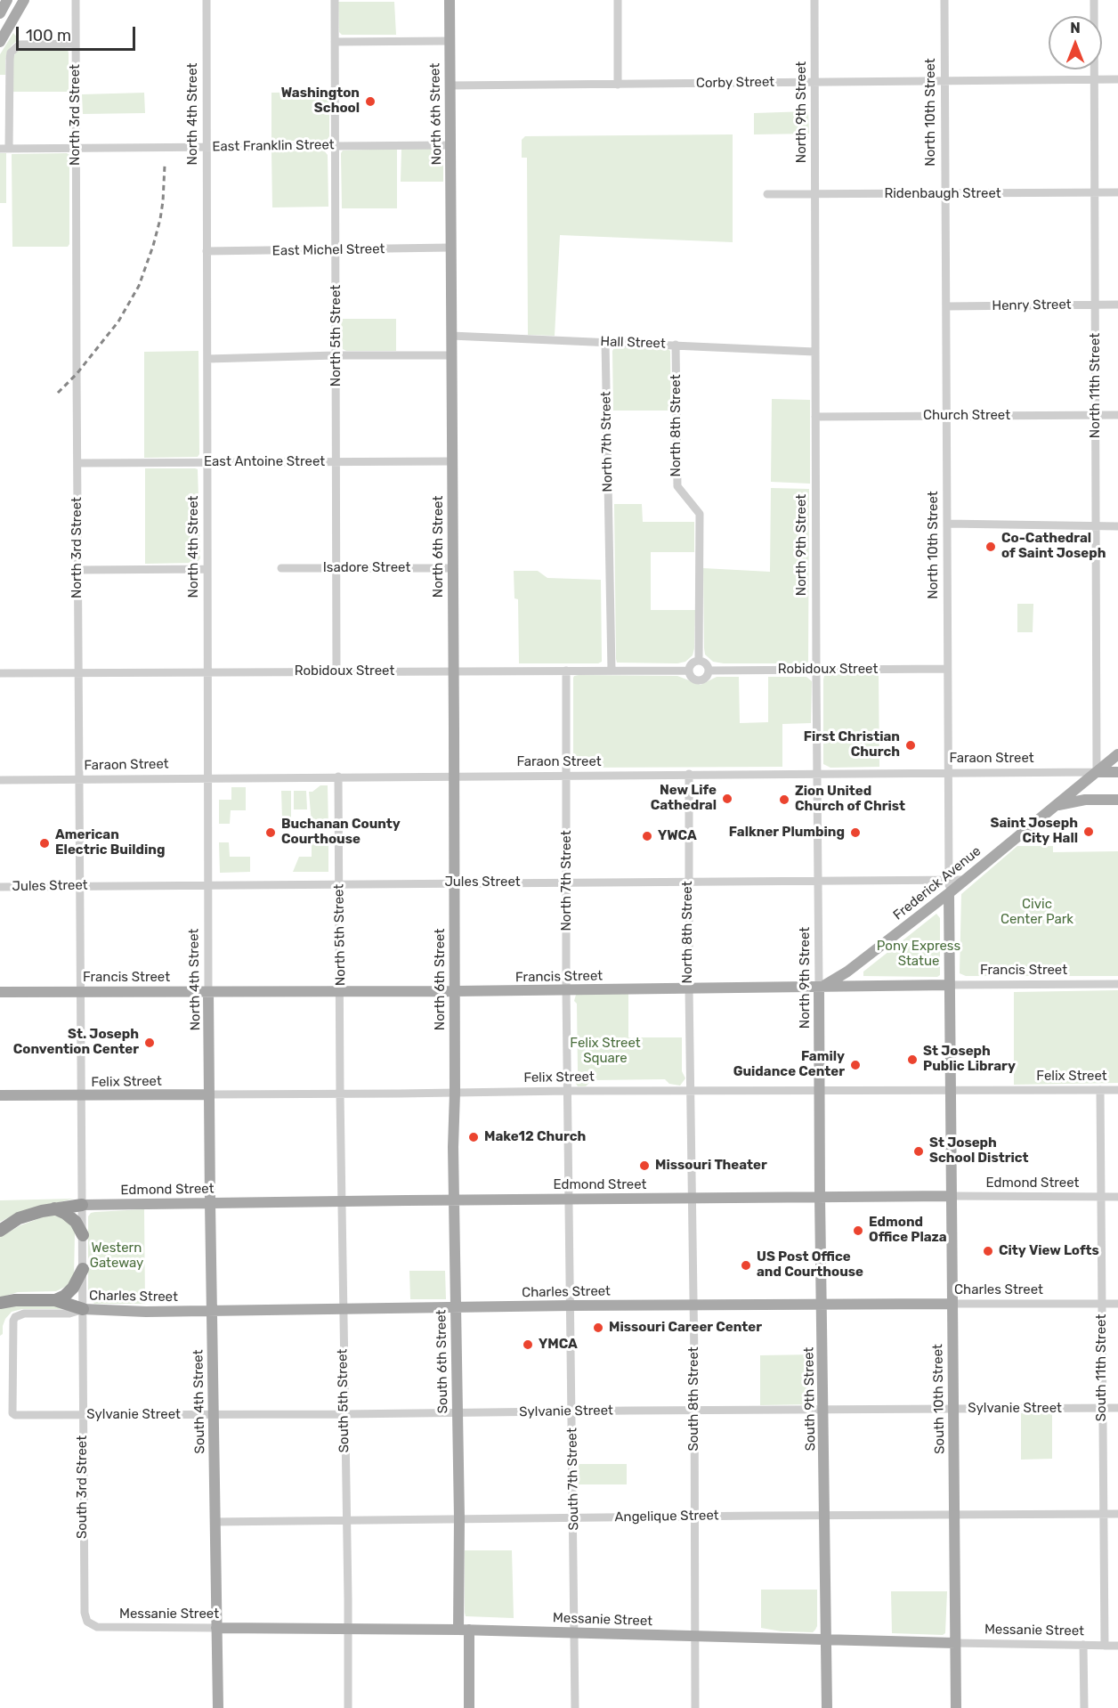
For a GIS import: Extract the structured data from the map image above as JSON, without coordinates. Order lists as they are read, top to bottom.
{
  "streets": {
    "main road": [
      "North 9th Street",
      "North 10th Street",
      "North 4th Street",
      "North 6th Street",
      "Faraon Street",
      "Frederick Avenue",
      "Francis Street",
      "Felix Street",
      "Edmond Street",
      "Charles Street",
      "South 6th Street",
      "South 9th Street",
      "South 10th Street",
      "South 4th Street",
      "Messanie Street"
    ],
    "street": [
      "Corby Street",
      "North 3rd Street",
      "East Franklin Street",
      "Ridenbaugh Street",
      "East Michel Street",
      "Henry Street",
      "North 5th Street",
      "Hall Street",
      "North 11th Street",
      "Church Street",
      "North 8th Street",
      "North 7th Street",
      "East Antoine Street",
      "Isadore Street",
      "Robidoux Street",
      "Jules Street",
      "South 11th Street",
      "South 8th Street",
      "South 5th Street",
      "Sylvanie Street",
      "South 7th Street",
      "South 3rd Street",
      "Angelique Street"
    ]
  },
  "crossings": [
    ["Corby Street", "North 9th Street"],
    ["Corby Street", "North 10th Street"],
    ["Corby Street", "North 6th Street"],
    ["Corby Street", "North 11th Street"],
    ["North 9th Street", "Ridenbaugh Street"],
    ["North 9th Street", "Hall Street"],
    ["North 9th Street", "Church Street"],
    ["North 9th Street", "Robidoux Street"],
    ["North 9th Street", "Faraon Street"],
    ["North 9th Street", "Jules Street"],
    ["North 9th Street", "Frederick Avenue"],
    ["North 9th Street", "Francis Street"],
    ["North 9th Street", "Felix Street"],
    ["North 9th Street", "South 9th Street"],
    ["North 10th Street", "Ridenbaugh Street"],
    ["North 10th Street", "Henry Street"],
    ["North 10th Street", "Church Street"],
    ["North 10th Street", "Robidoux Street"],
    ["North 10th Street", "Faraon Street"],
    ["North 10th Street", "Jules Street"],
    ["North 10th Street", "Frederick Avenue"],
    ["North 10th Street", "Francis Street"],
    ["North 10th Street", "Felix Street"],
    ["North 10th Street", "South 10th Street"],
    ["North 4th Street", "East Franklin Street"],
    ["North 4th Street", "East Michel Street"],
    ["North 4th Street", "East Antoine Street"],
    ["North 4th Street", "Robidoux Street"],
    ["North 4th Street", "Faraon Street"],
    ["North 4th Street", "Jules Street"],
    ["North 4th Street", "Francis Street"],
    ["North 4th Street", "Felix Street"],
    ["North 4th Street", "South 4th Street"],
    ["North 6th Street", "East Franklin Street"],
    ["North 6th Street", "East Michel Street"],
    ["North 6th Street", "Hall Street"],
    ["North 6th Street", "East Antoine Street"],
    ["North 6th Street", "Isadore Street"],
    ["North 6th Street", "Robidoux Street"],
    ["North 6th Street", "Faraon Street"],
    ["North 6th Street", "Jules Street"],
    ["North 6th Street", "Francis Street"],
    ["North 6th Street", "Felix Street"],
    ["North 6th Street", "South 6th Street"],
    ["North 3rd Street", "East Franklin Street"],
    ["North 3rd Street", "East Antoine Street"],
    ["North 3rd Street", "Robidoux Street"],
    ["North 3rd Street", "Faraon Street"],
    ["North 3rd Street", "Jules Street"],
    ["North 3rd Street", "Francis Street"],
    ["North 3rd Street", "Felix Street"],
    ["North 3rd Street", "South 3rd Street"],
    ["East Franklin Street", "North 5th Street"],
    ["Ridenbaugh Street", "North 11th Street"],
    ["East Michel Street", "North 5th Street"],
    ["Henry Street", "North 11th Street"],
    ["North 5th Street", "East Antoine Street"],
    ["North 5th Street", "Isadore Street"],
    ["North 5th Street", "Robidoux Street"],
    ["North 5th Street", "Faraon Street"],
    ["North 5th Street", "Jules Street"],
    ["North 5th Street", "Francis Street"],
    ["North 5th Street", "Felix Street"],
    ["North 5th Street", "South 5th Street"],
    ["Hall Street", "North 8th Street"],
    ["Hall Street", "North 7th Street"],
    ["North 11th Street", "Church Street"],
    ["North 11th Street", "Faraon Street"],
    ["North 11th Street", "Frederick Avenue"],
    ["North 8th Street", "Robidoux Street"],
    ["North 8th Street", "Faraon Street"],
    ["North 8th Street", "Jules Street"],
    ["North 8th Street", "Francis Street"],
    ["North 8th Street", "Felix Street"],
    ["North 8th Street", "South 8th Street"],
    ["North 7th Street", "Robidoux Street"],
    ["North 7th Street", "Faraon Street"],
    ["North 7th Street", "Jules Street"],
    ["North 7th Street", "Francis Street"],
    ["North 7th Street", "Felix Street"],
    ["North 7th Street", "South 7th Street"],
    ["Faraon Street", "Frederick Avenue"],
    ["Jules Street", "Frederick Avenue"],
    ["Frederick Avenue", "Francis Street"],
    ["Felix Street", "South 6th Street"],
    ["Felix Street", "South 11th Street"],
    ["Felix Street", "South 8th Street"],
    ["Felix Street", "South 9th Street"],
    ["Felix Street", "South 10th Street"],
    ["Felix Street", "South 5th Street"],
    ["Felix Street", "South 4th Street"],
    ["Felix Street", "South 7th Street"],
    ["Felix Street", "South 3rd Street"],
    ["Edmond Street", "South 6th Street"],
    ["Edmond Street", "South 11th Street"],
    ["Edmond Street", "South 8th Street"],
    ["Edmond Street", "South 9th Street"],
    ["Edmond Street", "South 10th Street"],
    ["Edmond Street", "South 5th Street"],
    ["Edmond Street", "South 4th Street"],
    ["Edmond Street", "South 7th Street"],
    ["Edmond Street", "South 3rd Street"],
    ["Charles Street", "South 6th Street"],
    ["Charles Street", "South 11th Street"],
    ["Charles Street", "South 8th Street"],
    ["Charles Street", "South 9th Street"],
    ["Charles Street", "South 10th Street"],
    ["Charles Street", "South 5th Street"],
    ["Charles Street", "South 4th Street"],
    ["Charles Street", "Sylvanie Street"],
    ["Charles Street", "South 7th Street"],
    ["Charles Street", "South 3rd Street"],
    ["South 6th Street", "Sylvanie Street"],
    ["South 6th Street", "Angelique Street"],
    ["South 6th Street", "Messanie Street"],
    ["South 11th Street", "Sylvanie Street"],
    ["South 11th Street", "Angelique Street"],
    ["South 11th Street", "Messanie Street"],
    ["South 8th Street", "Sylvanie Street"],
    ["South 8th Street", "Angelique Street"],
    ["South 8th Street", "Messanie Street"],
    ["South 9th Street", "Sylvanie Street"],
    ["South 9th Street", "Angelique Street"],
    ["South 9th Street", "Messanie Street"],
    ["South 10th Street", "Sylvanie Street"],
    ["South 10th Street", "Angelique Street"],
    ["South 10th Street", "Messanie Street"],
    ["South 5th Street", "Sylvanie Street"],
    ["South 5th Street", "Angelique Street"],
    ["South 5th Street", "Messanie Street"],
    ["South 4th Street", "Sylvanie Street"],
    ["South 4th Street", "Angelique Street"],
    ["South 4th Street", "Messanie Street"],
    ["Sylvanie Street", "South 7th Street"],
    ["Sylvanie Street", "South 3rd Street"],
    ["South 7th Street", "Angelique Street"],
    ["South 7th Street", "Messanie Street"],
    ["South 3rd Street", "Messanie Street"]
  ],
  "parks": [
    "Civic Center Park",
    "Pony Express Statue",
    "Felix Street Square",
    "Western Gateway"
  ],
  "places": [
    "Washington School",
    "Co-Cathedral of Saint Joseph",
    "First Christian Church",
    "New Life Cathedral",
    "Zion United Church of Christ",
    "Saint Joseph City Hall",
    "Buchanan County Courthouse",
    "Falkner Plumbing",
    "YWCA",
    "American Electric Building",
    "St. Joseph Convention Center",
    "St Joseph Public Library",
    "Family Guidance Center",
    "Make12 Church",
    "St Joseph School District",
    "Missouri Theater",
    "Edmond Office Plaza",
    "City View Lofts",
    "US Post Office and Courthouse",
    "Missouri Career Center",
    "YMCA"
  ],
  "scale_bar": "100 m",
  "north": "top"
}
